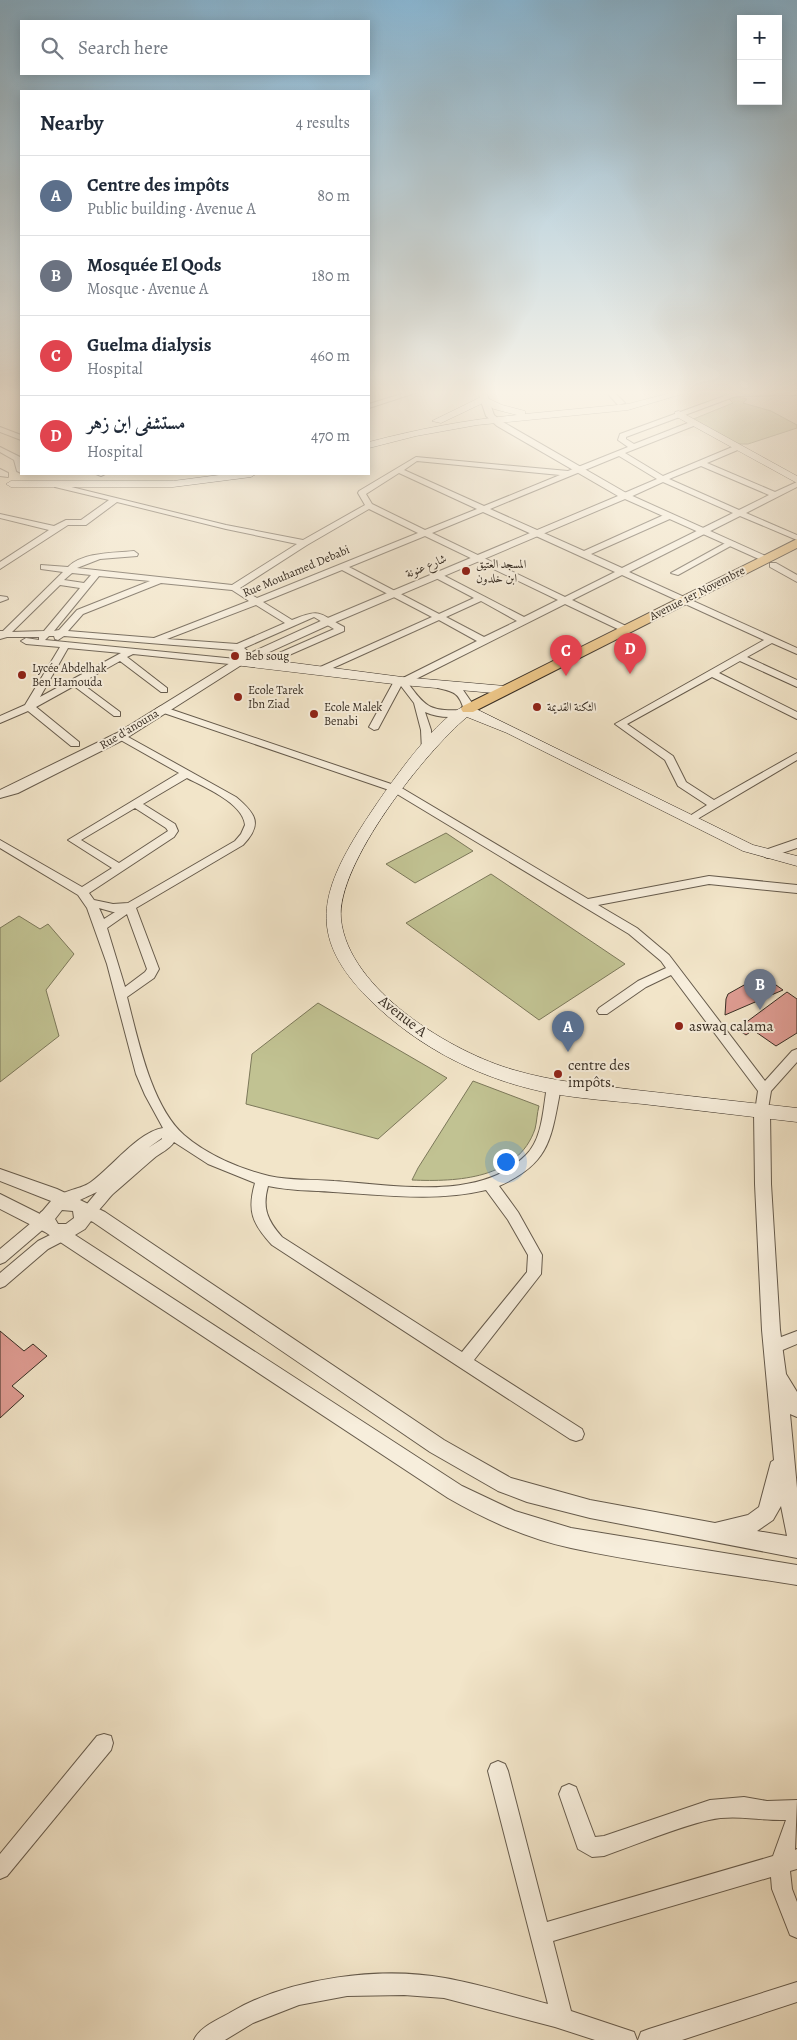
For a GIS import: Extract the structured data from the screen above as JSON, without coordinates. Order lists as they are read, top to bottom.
{
  "streets": {
    "main road": ["Avenue 1er Novembre", "Avenue A"],
    "street": ["شارع عنونة", "Rue Mouhamed Debabi", "Rue d'anouna"]
  },
  "crossings": [
    ["شارع عنونة", "Rue d'anouna"],
    ["Avenue 1er Novembre", "Avenue A"]
  ],
  "places": [
    "المسجد العتيق ابن خلدون",
    "Beb soug",
    "Lycée Abdelhak Ben Hamouda",
    "Ecole Tarek Ibn Ziad",
    "الثكنة القديمة",
    "Ecole Malek Benabi",
    "aswaq calama",
    "centre des impôts."
  ],
  "page": {
    "map_buttons": ["+", "−"],
    "search": "Search here",
    "heading": ["Nearby", "4 results"],
    "list": [
      {
        "mark": "A",
        "name": "Centre des impôts",
        "note": "Public building · Avenue A",
        "value": "80 m"
      },
      {
        "mark": "B",
        "name": "Mosquée El Qods",
        "note": "Mosque · Avenue A",
        "value": "180 m"
      },
      {
        "mark": "C",
        "name": "Guelma dialysis",
        "note": "Hospital",
        "value": "460 m"
      },
      {
        "mark": "D",
        "name": "مستشفى ابن زهر",
        "note": "Hospital",
        "value": "470 m"
      }
    ],
    "pins": [
      "D",
      "C",
      "B",
      "A"
    ]
  }
}
